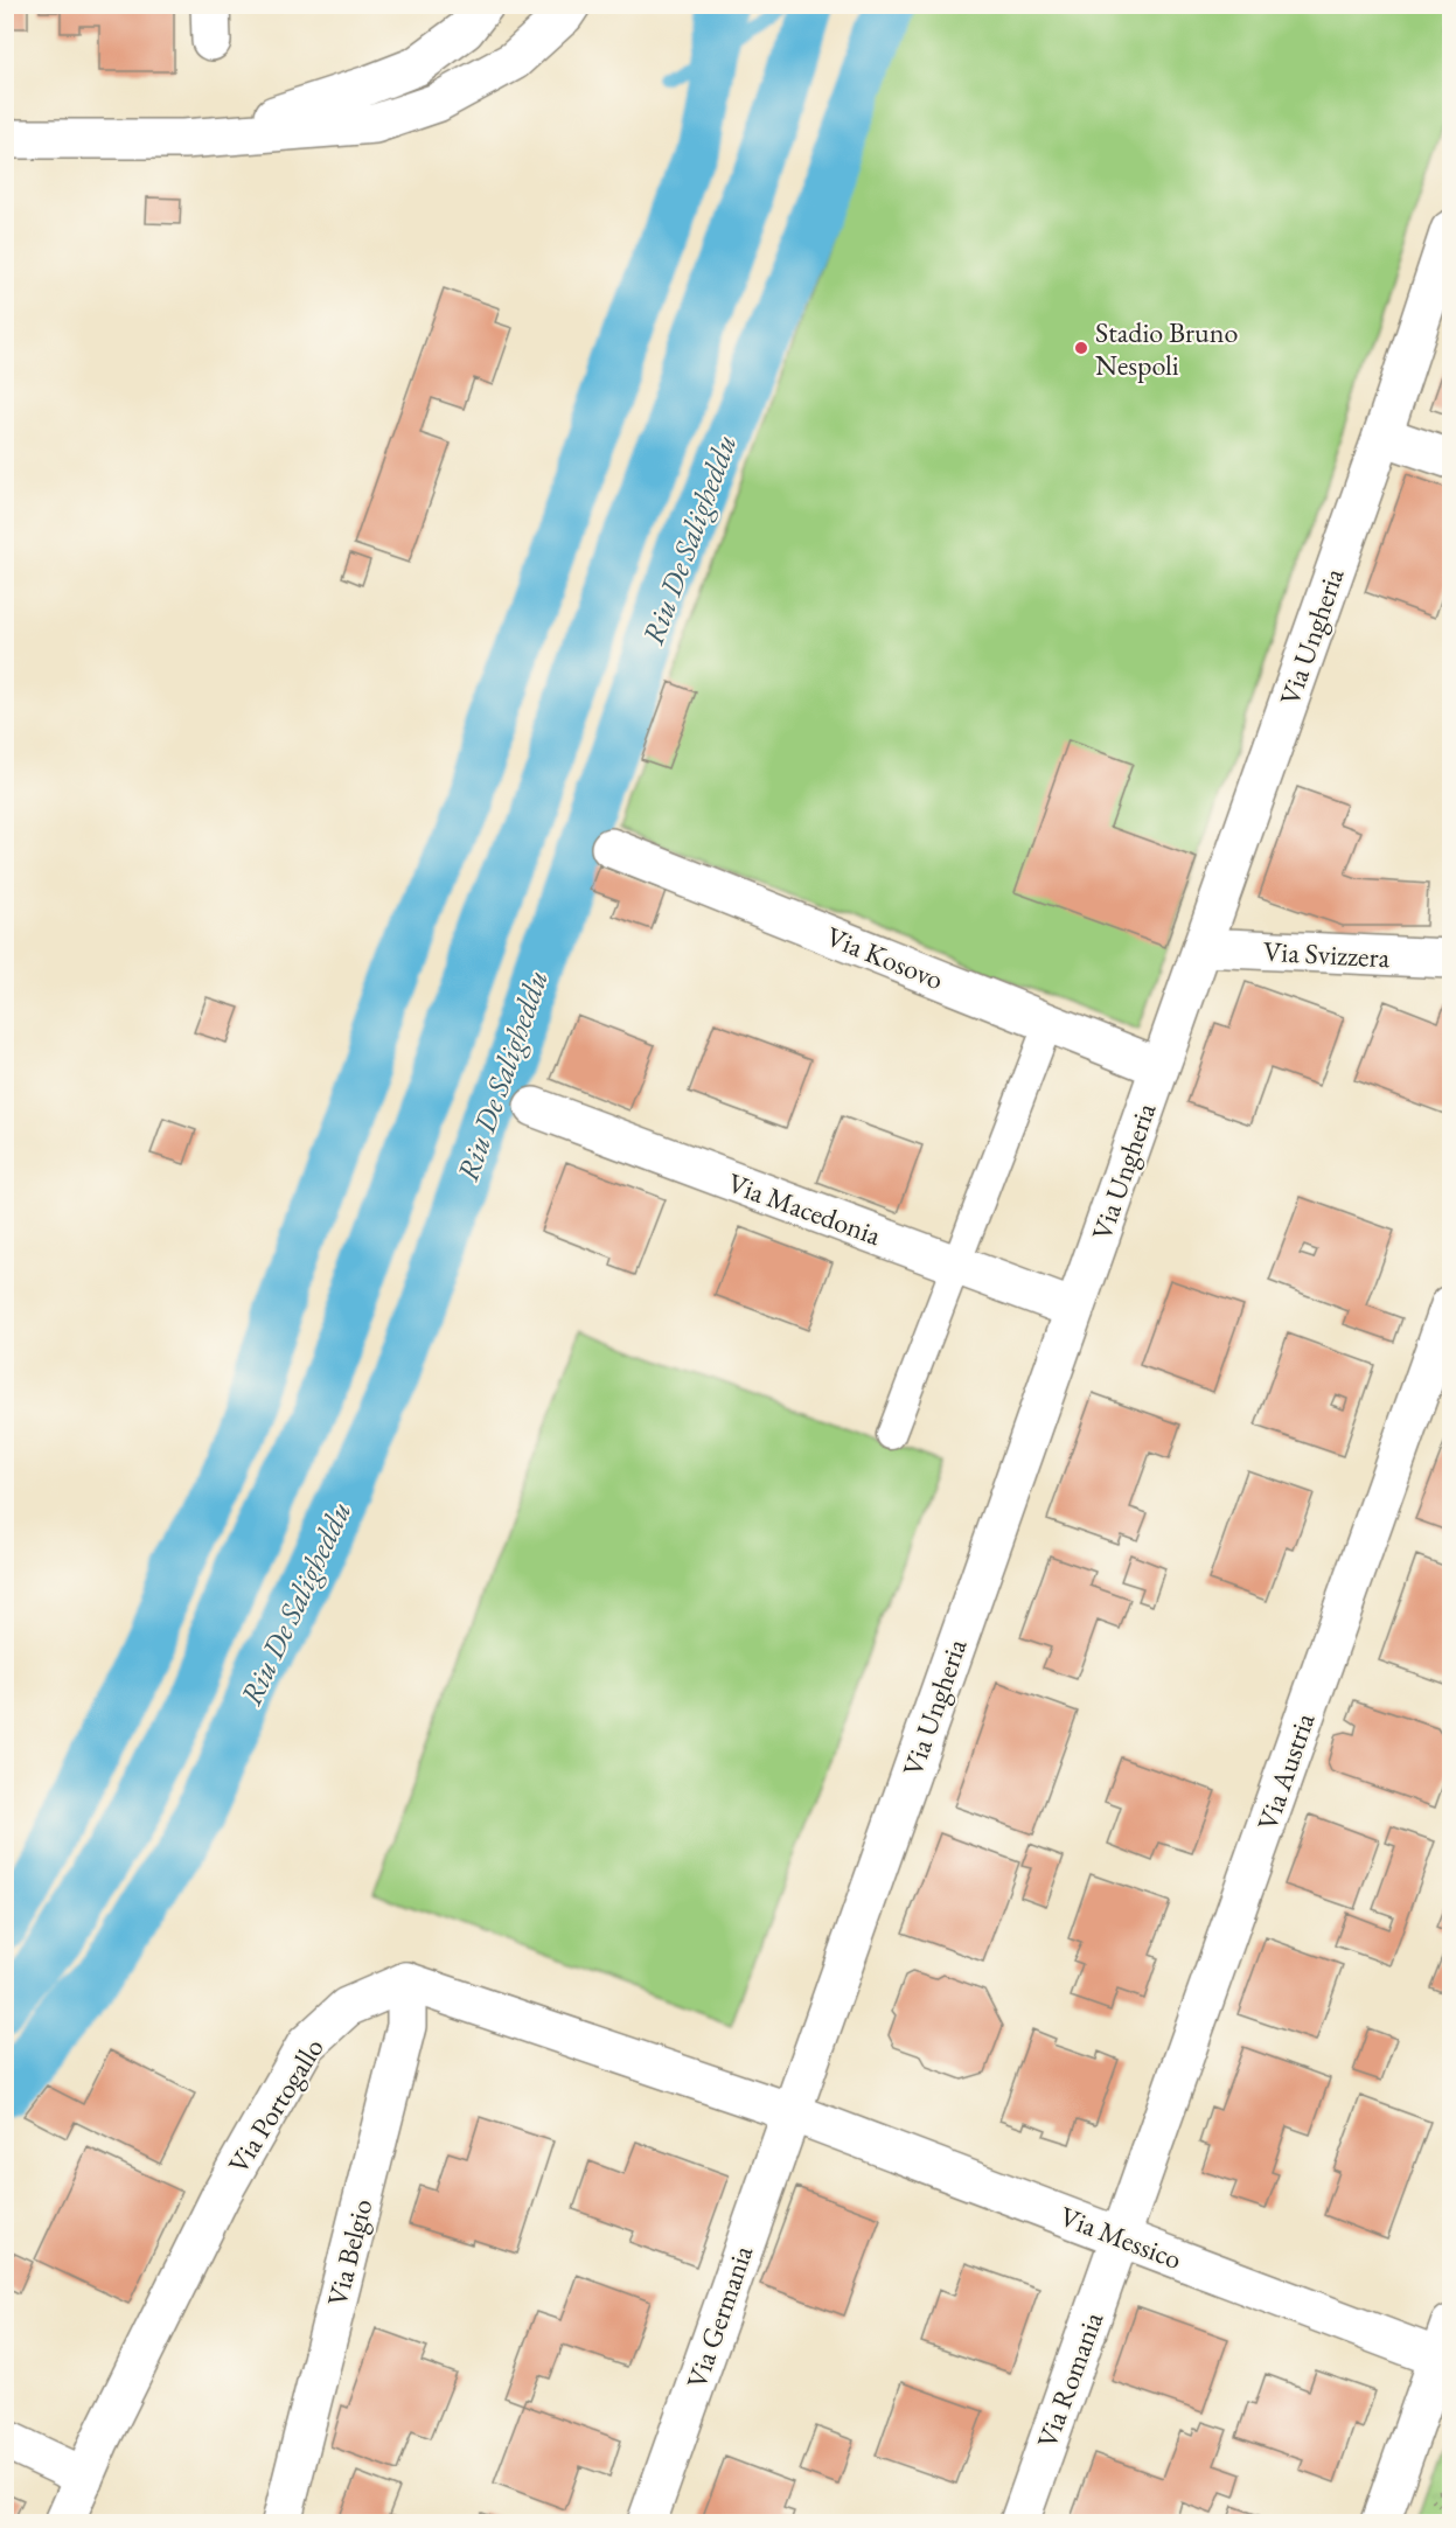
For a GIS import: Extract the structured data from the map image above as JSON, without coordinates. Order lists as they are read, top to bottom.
{
  "streets": {
    "street": [
      "Via Ungheria",
      "Via Svizzera",
      "Via Kosovo",
      "Via Macedonia",
      "Via Austria",
      "Via Portogallo",
      "Via Messico",
      "Via Belgio",
      "Via Germania",
      "Via Romania"
    ]
  },
  "crossings": [
    ["Via Ungheria", "Via Svizzera"],
    ["Via Ungheria", "Via Kosovo"],
    ["Via Ungheria", "Via Macedonia"],
    ["Via Ungheria", "Via Messico"],
    ["Via Ungheria", "Via Germania"],
    ["Via Austria", "Via Messico"],
    ["Via Austria", "Via Romania"],
    ["Via Portogallo", "Via Belgio"],
    ["Via Messico", "Via Germania"],
    ["Via Messico", "Via Romania"]
  ],
  "water": ["Riu De Saligheddu"],
  "places": ["Stadio Bruno Nespoli"]
}
